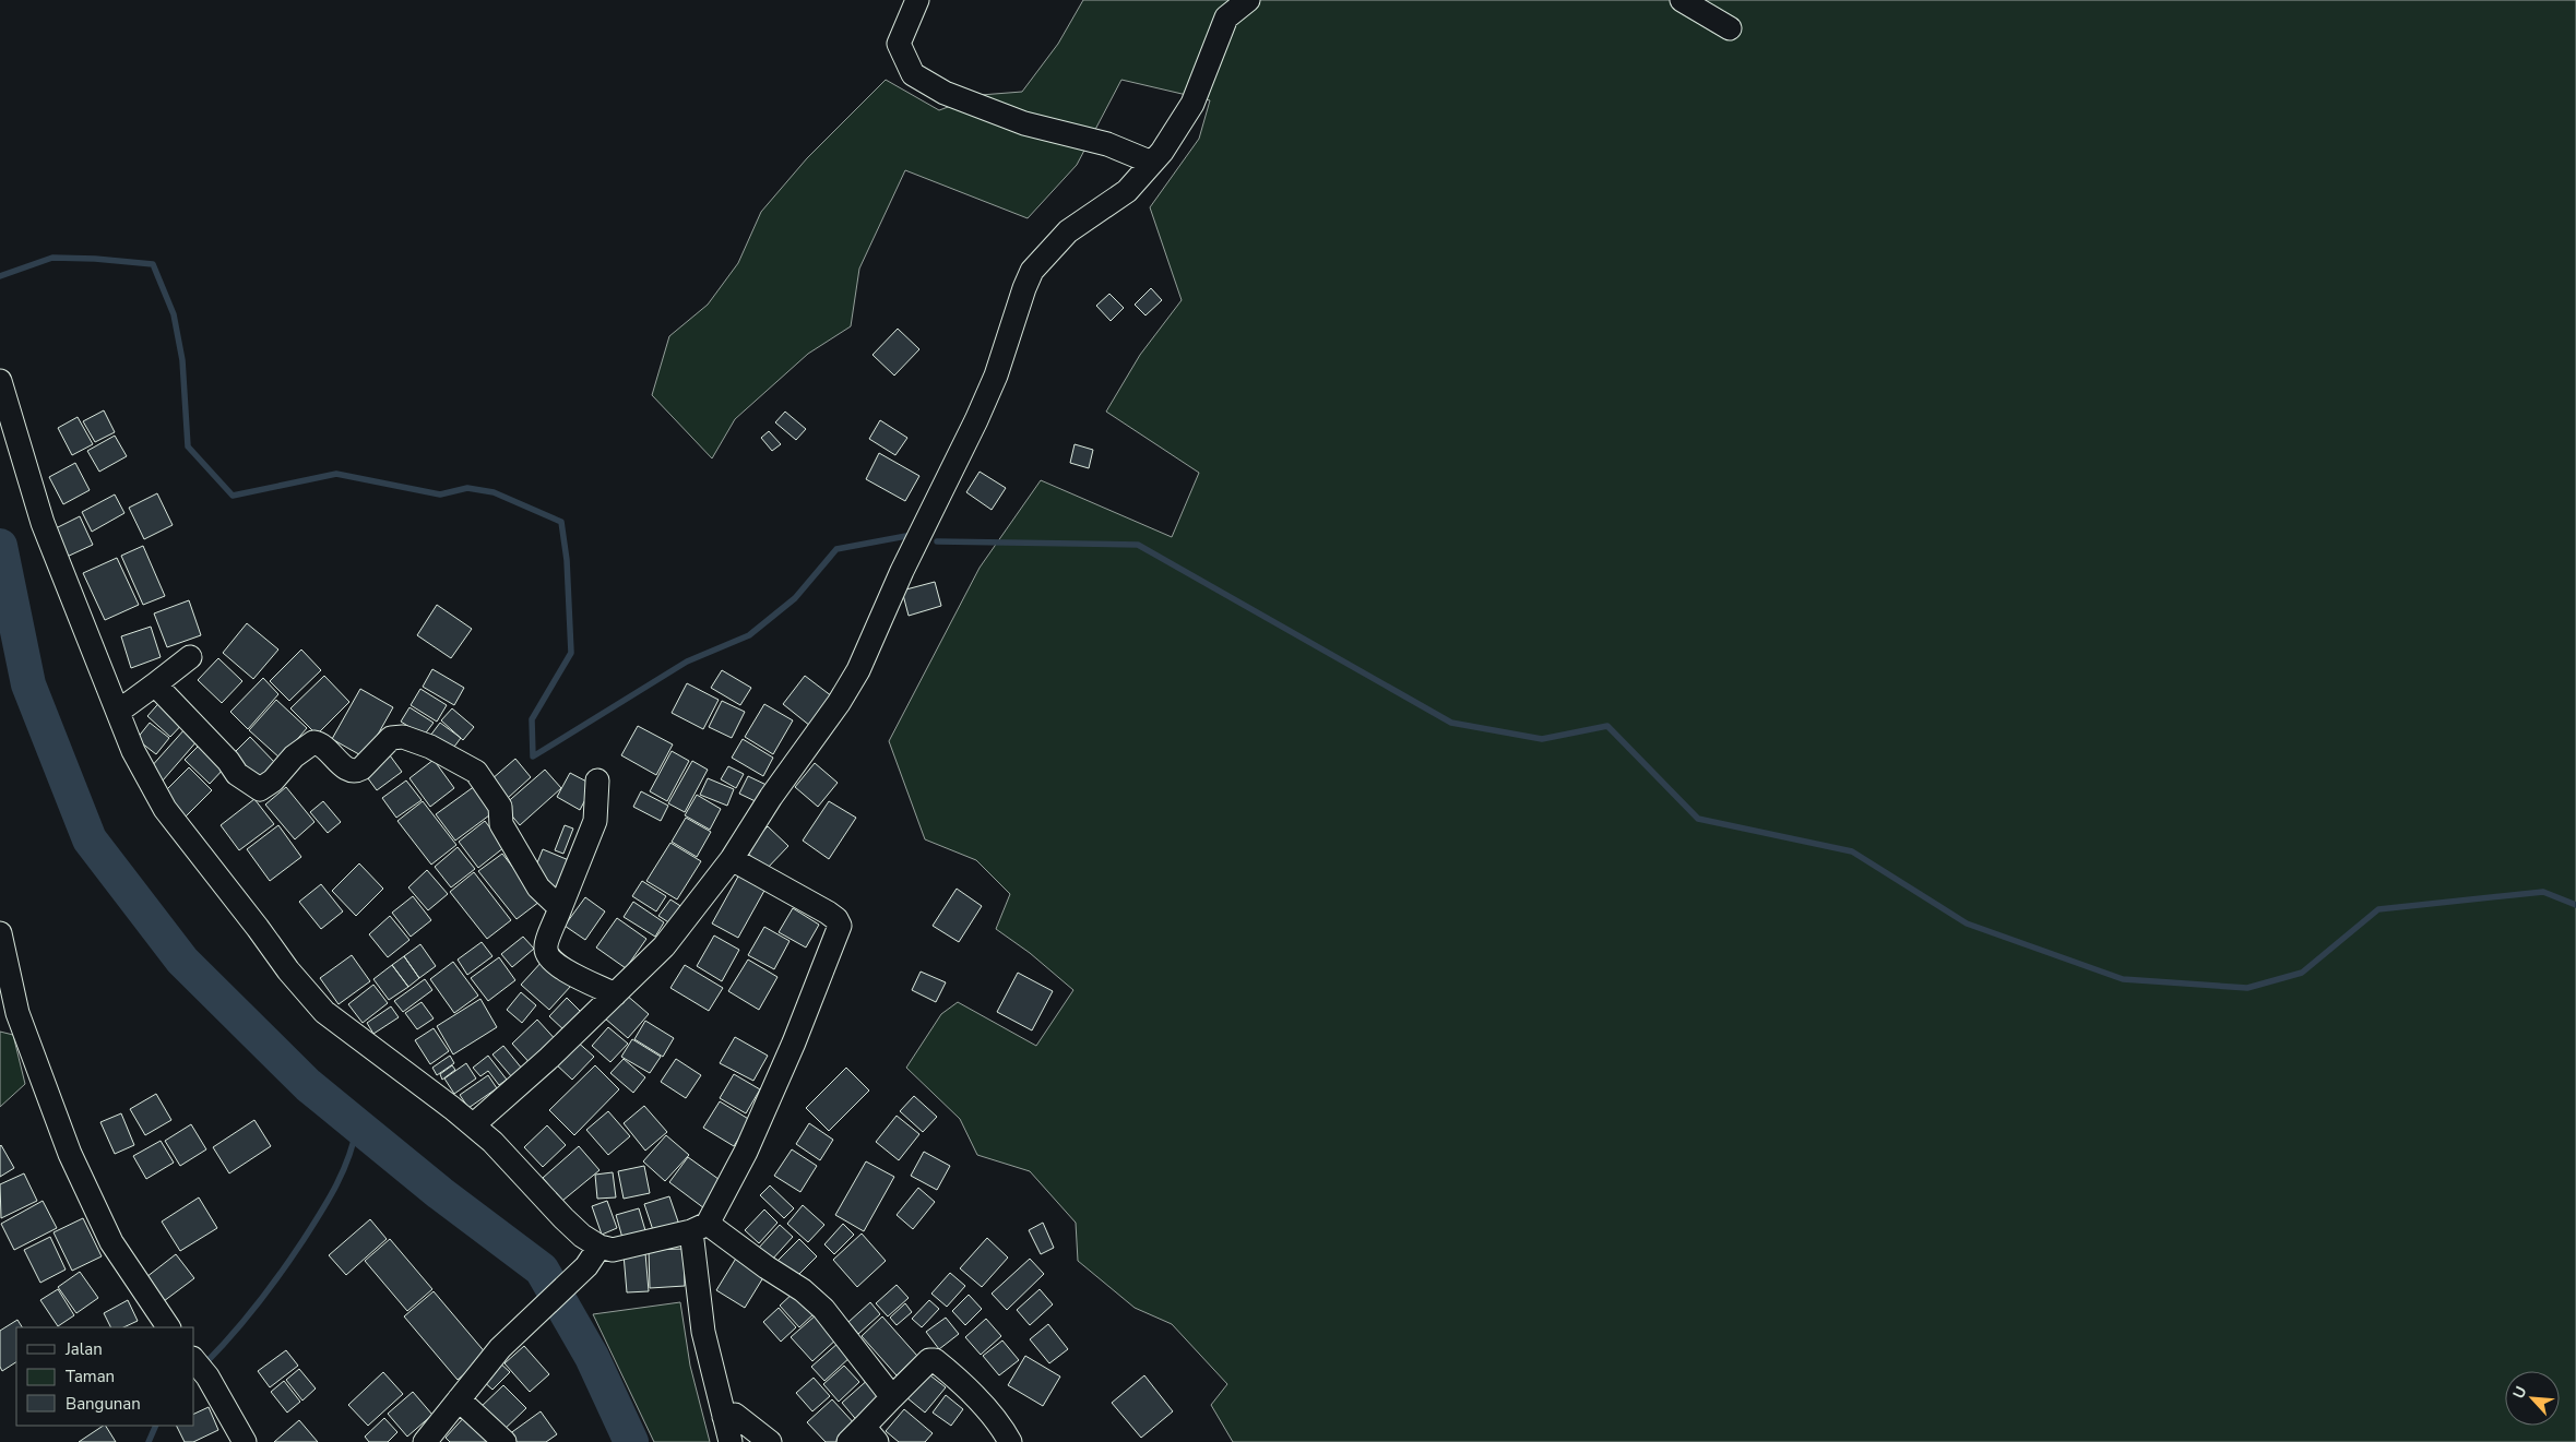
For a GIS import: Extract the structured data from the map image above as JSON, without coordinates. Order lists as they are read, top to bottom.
{
  "legend": ["Jalan", "Taman", "Bangunan"],
  "north": "top left"
}
